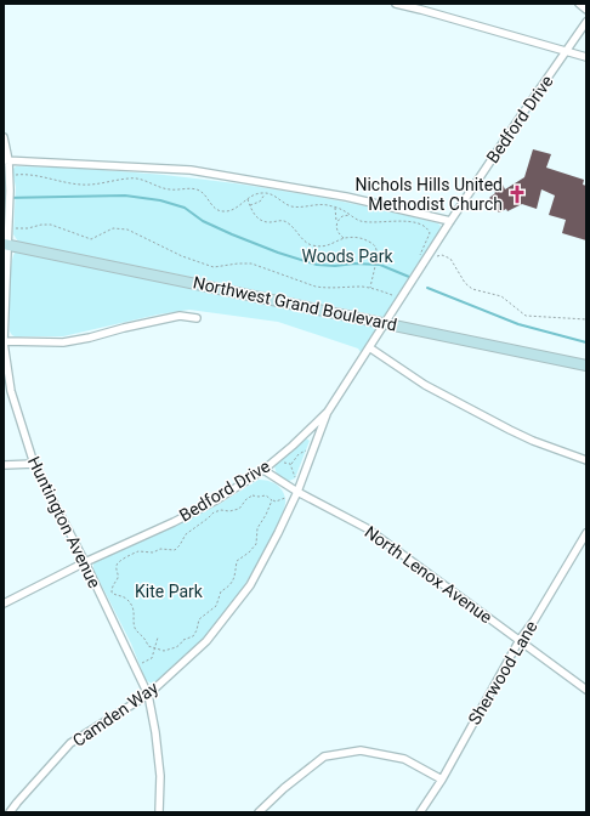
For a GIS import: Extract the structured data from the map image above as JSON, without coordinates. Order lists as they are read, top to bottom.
{
  "streets": {
    "street": [
      "Bedford Drive",
      "Northwest Grand Boulevard",
      "Huntington Avenue",
      "North Lenox Avenue",
      "Sherwood Lane",
      "Camden Way"
    ]
  },
  "crossings": [
    ["Bedford Drive", "Northwest Grand Boulevard"],
    ["Bedford Drive", "Huntington Avenue"],
    ["Bedford Drive", "North Lenox Avenue"],
    ["Bedford Drive", "Camden Way"],
    ["Northwest Grand Boulevard", "Huntington Avenue"],
    ["Huntington Avenue", "Camden Way"],
    ["North Lenox Avenue", "Sherwood Lane"],
    ["North Lenox Avenue", "Camden Way"]
  ],
  "parks": ["Woods Park", "Kite Park"],
  "places": {
    "church": ["Nichols Hills United Methodist Church"]
  }
}
